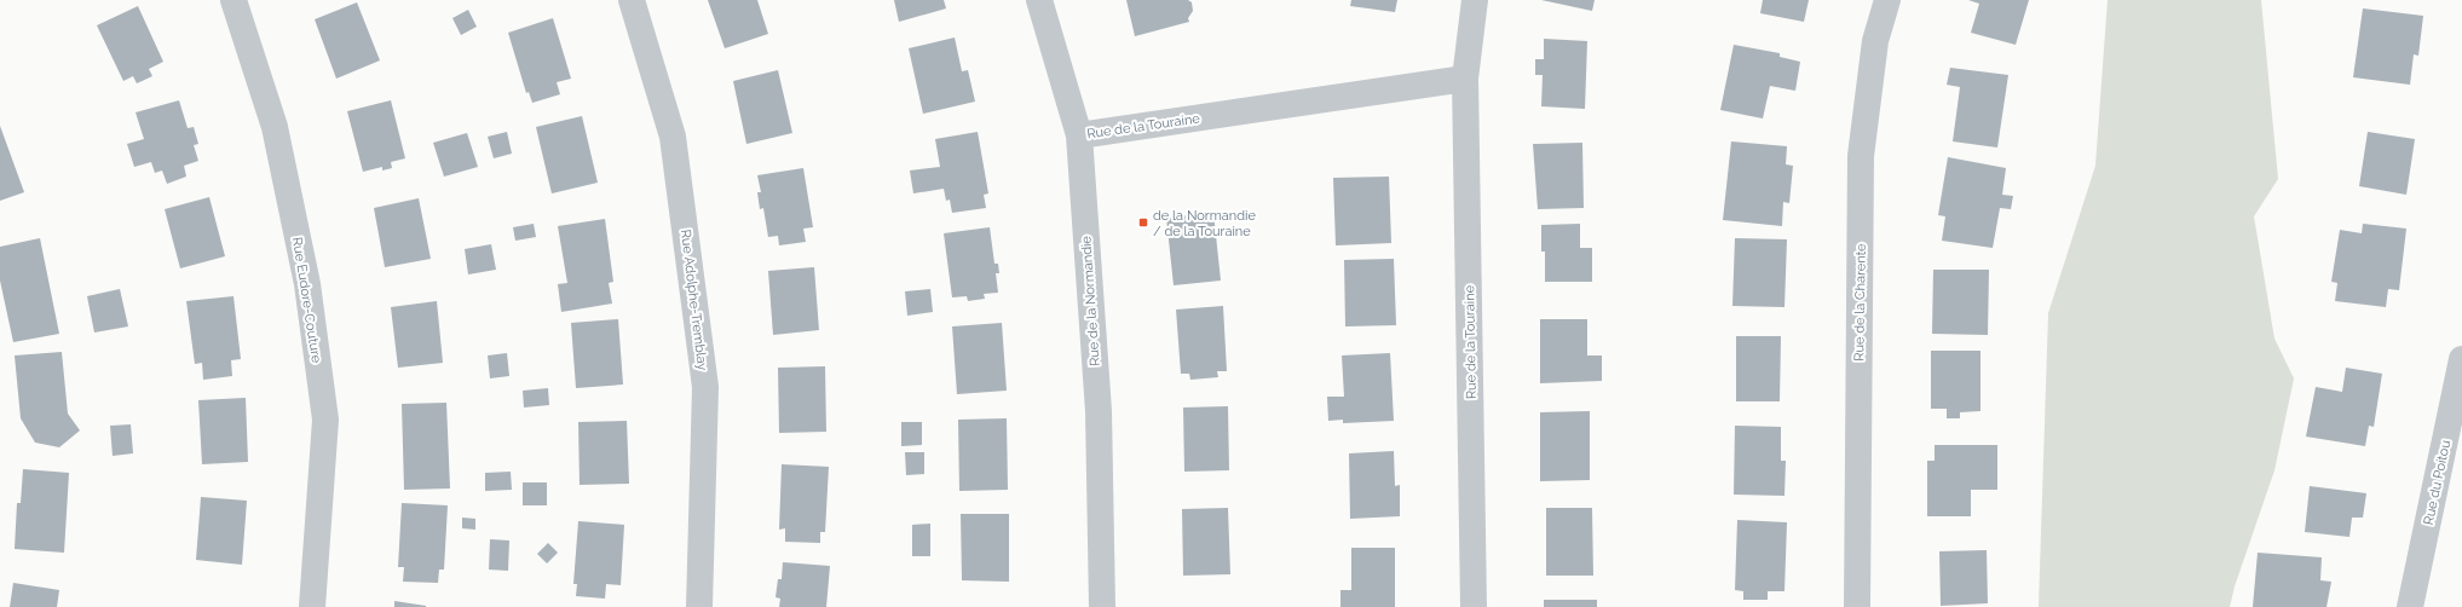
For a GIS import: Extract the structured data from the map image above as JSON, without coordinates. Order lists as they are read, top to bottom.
{
  "streets": {
    "street": [
      "Rue de la Touraine",
      "Rue Eudore-Couture",
      "Rue Adolphe-Tremblay",
      "Rue de la Normandie",
      "Rue de la Charente",
      "Rue du Poitou"
    ]
  },
  "crossings": [
    ["Rue de la Touraine", "Rue de la Normandie"]
  ],
  "places": {
    "transit": ["de la Normandie / de la Touraine"]
  }
}
